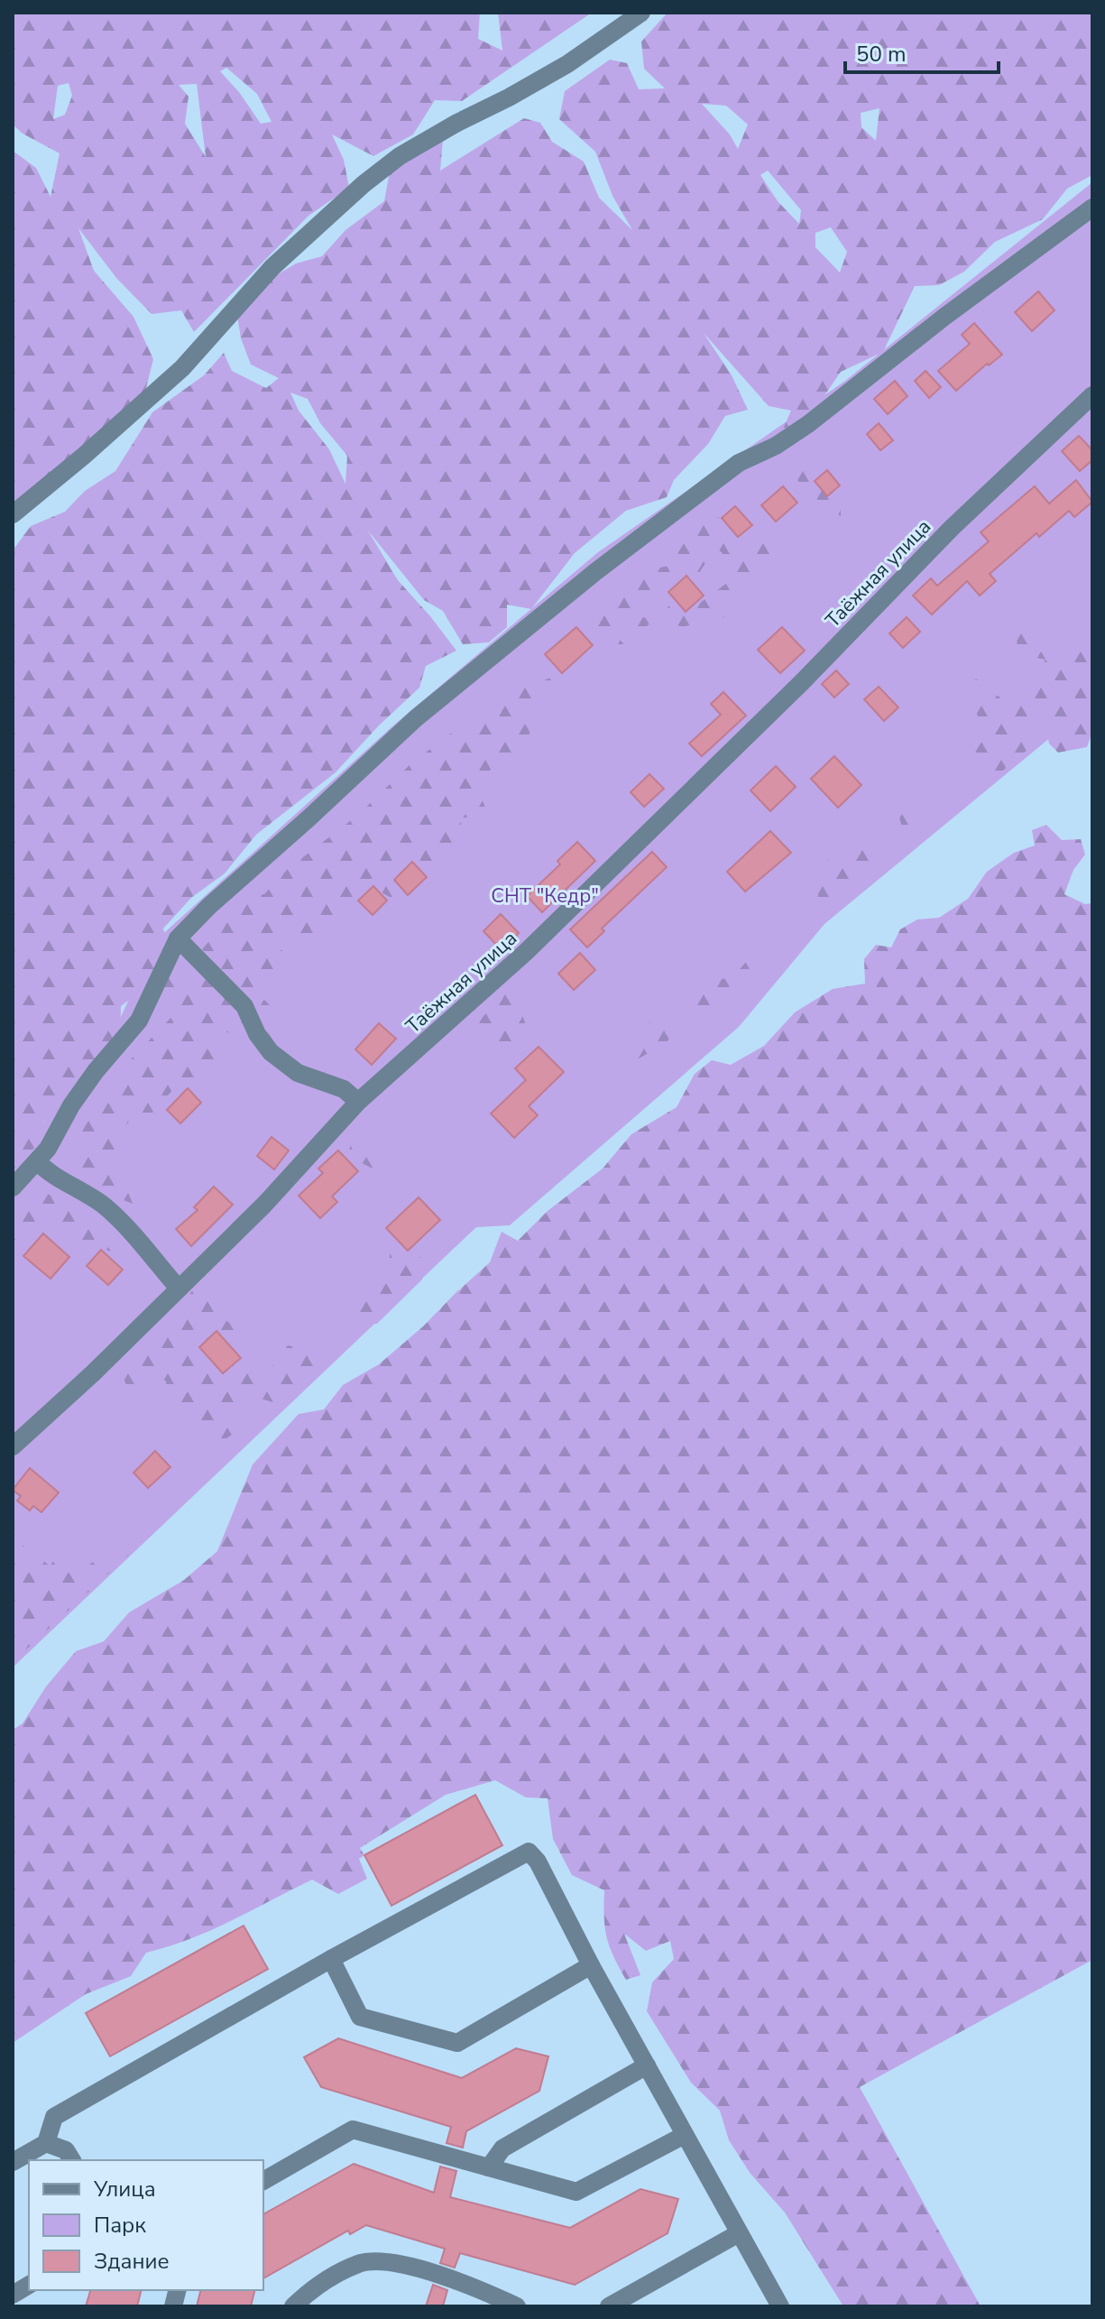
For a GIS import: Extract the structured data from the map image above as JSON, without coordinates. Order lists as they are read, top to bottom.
{
  "streets": {
    "street": ["Таёжная улица"]
  },
  "parks": ["СНТ \"Кедр\""],
  "legend": ["Улица", "Парк", "Здание"],
  "scale_bar": "50 m"
}
